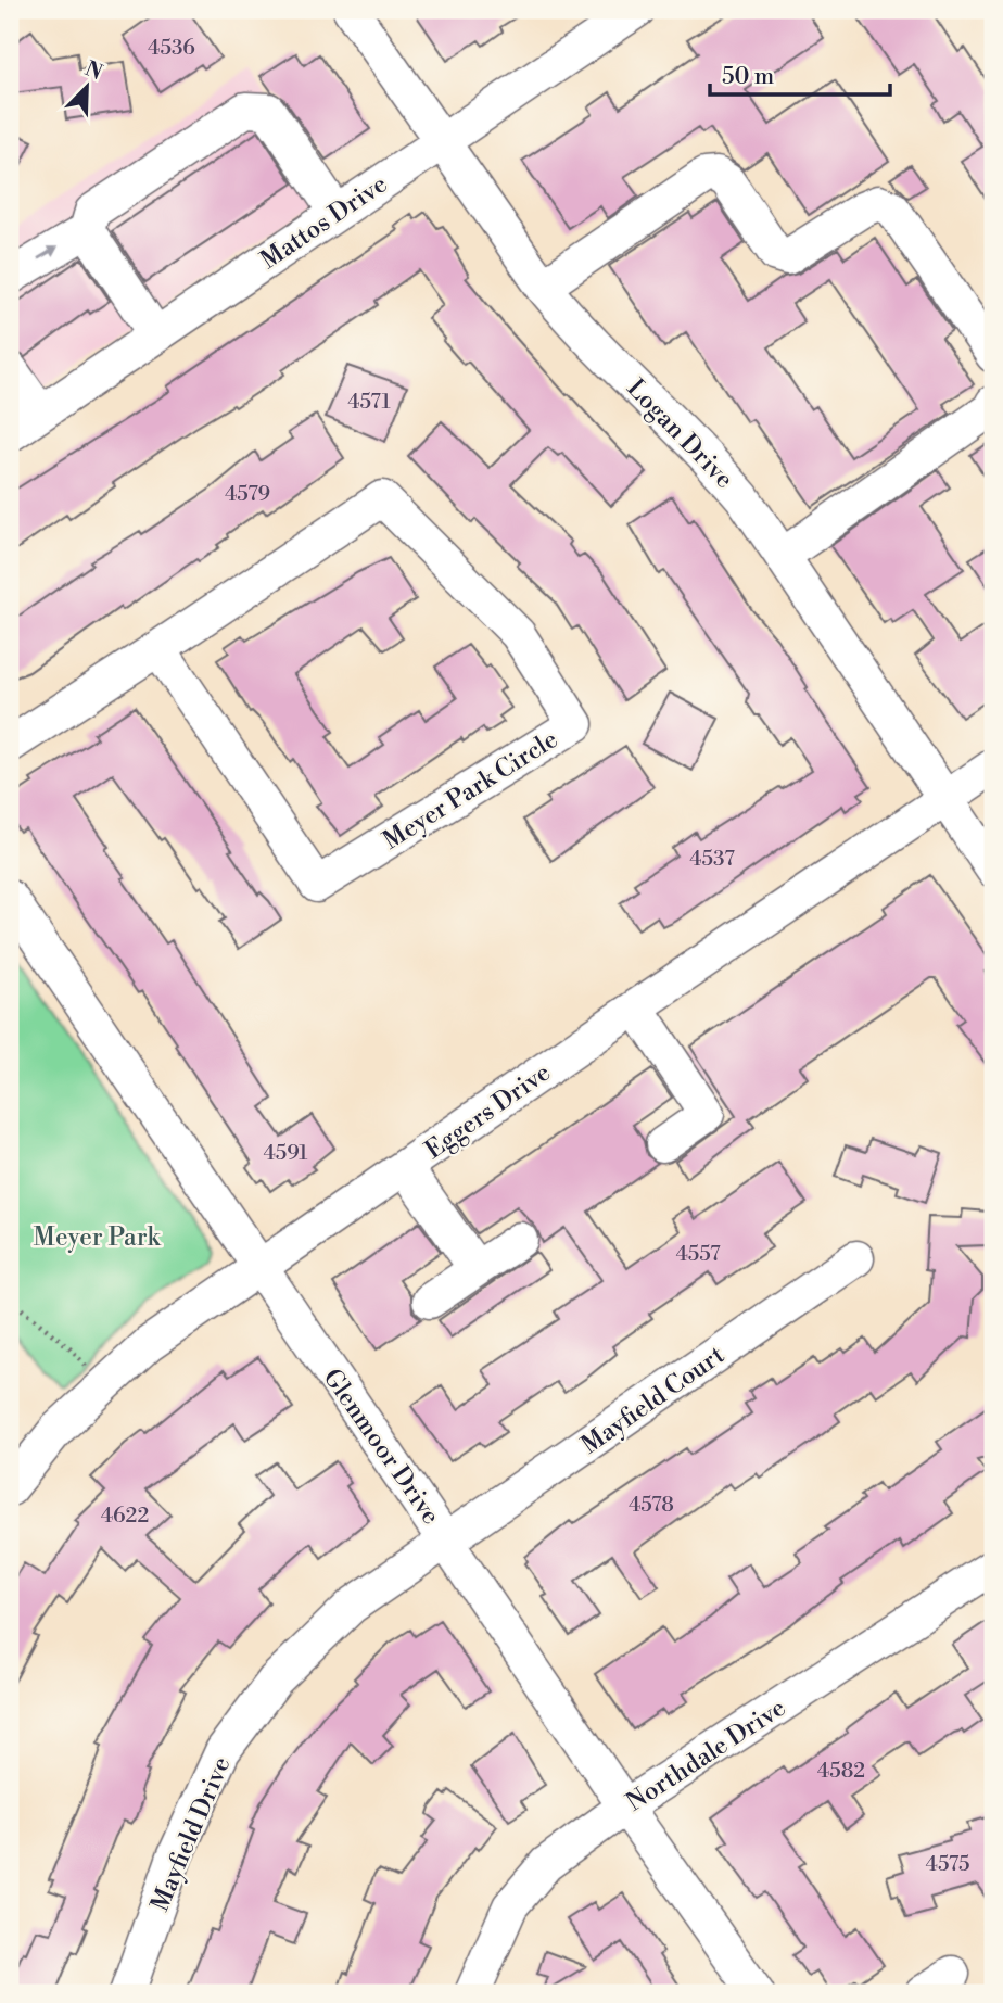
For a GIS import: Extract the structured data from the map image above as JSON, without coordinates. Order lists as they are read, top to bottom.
{
  "streets": {
    "street": [
      "Mattos Drive",
      "Logan Drive",
      "Meyer Park Circle",
      "Eggers Drive",
      "Mayfield Court",
      "Glenmoor Drive",
      "Northdale Drive",
      "Mayfield Drive"
    ]
  },
  "crossings": [
    ["Mattos Drive", "Logan Drive"],
    ["Logan Drive", "Eggers Drive"],
    ["Eggers Drive", "Glenmoor Drive"],
    ["Mayfield Court", "Glenmoor Drive"],
    ["Mayfield Court", "Mayfield Drive"],
    ["Glenmoor Drive", "Northdale Drive"],
    ["Glenmoor Drive", "Mayfield Drive"]
  ],
  "parks": ["Meyer Park"],
  "house_numbers": [
    "4536",
    "4571",
    "4579",
    "4537",
    "4591",
    "4557",
    "4578",
    "4622",
    "4582",
    "4575"
  ],
  "scale_bar": "50 m",
  "north": "top right"
}
